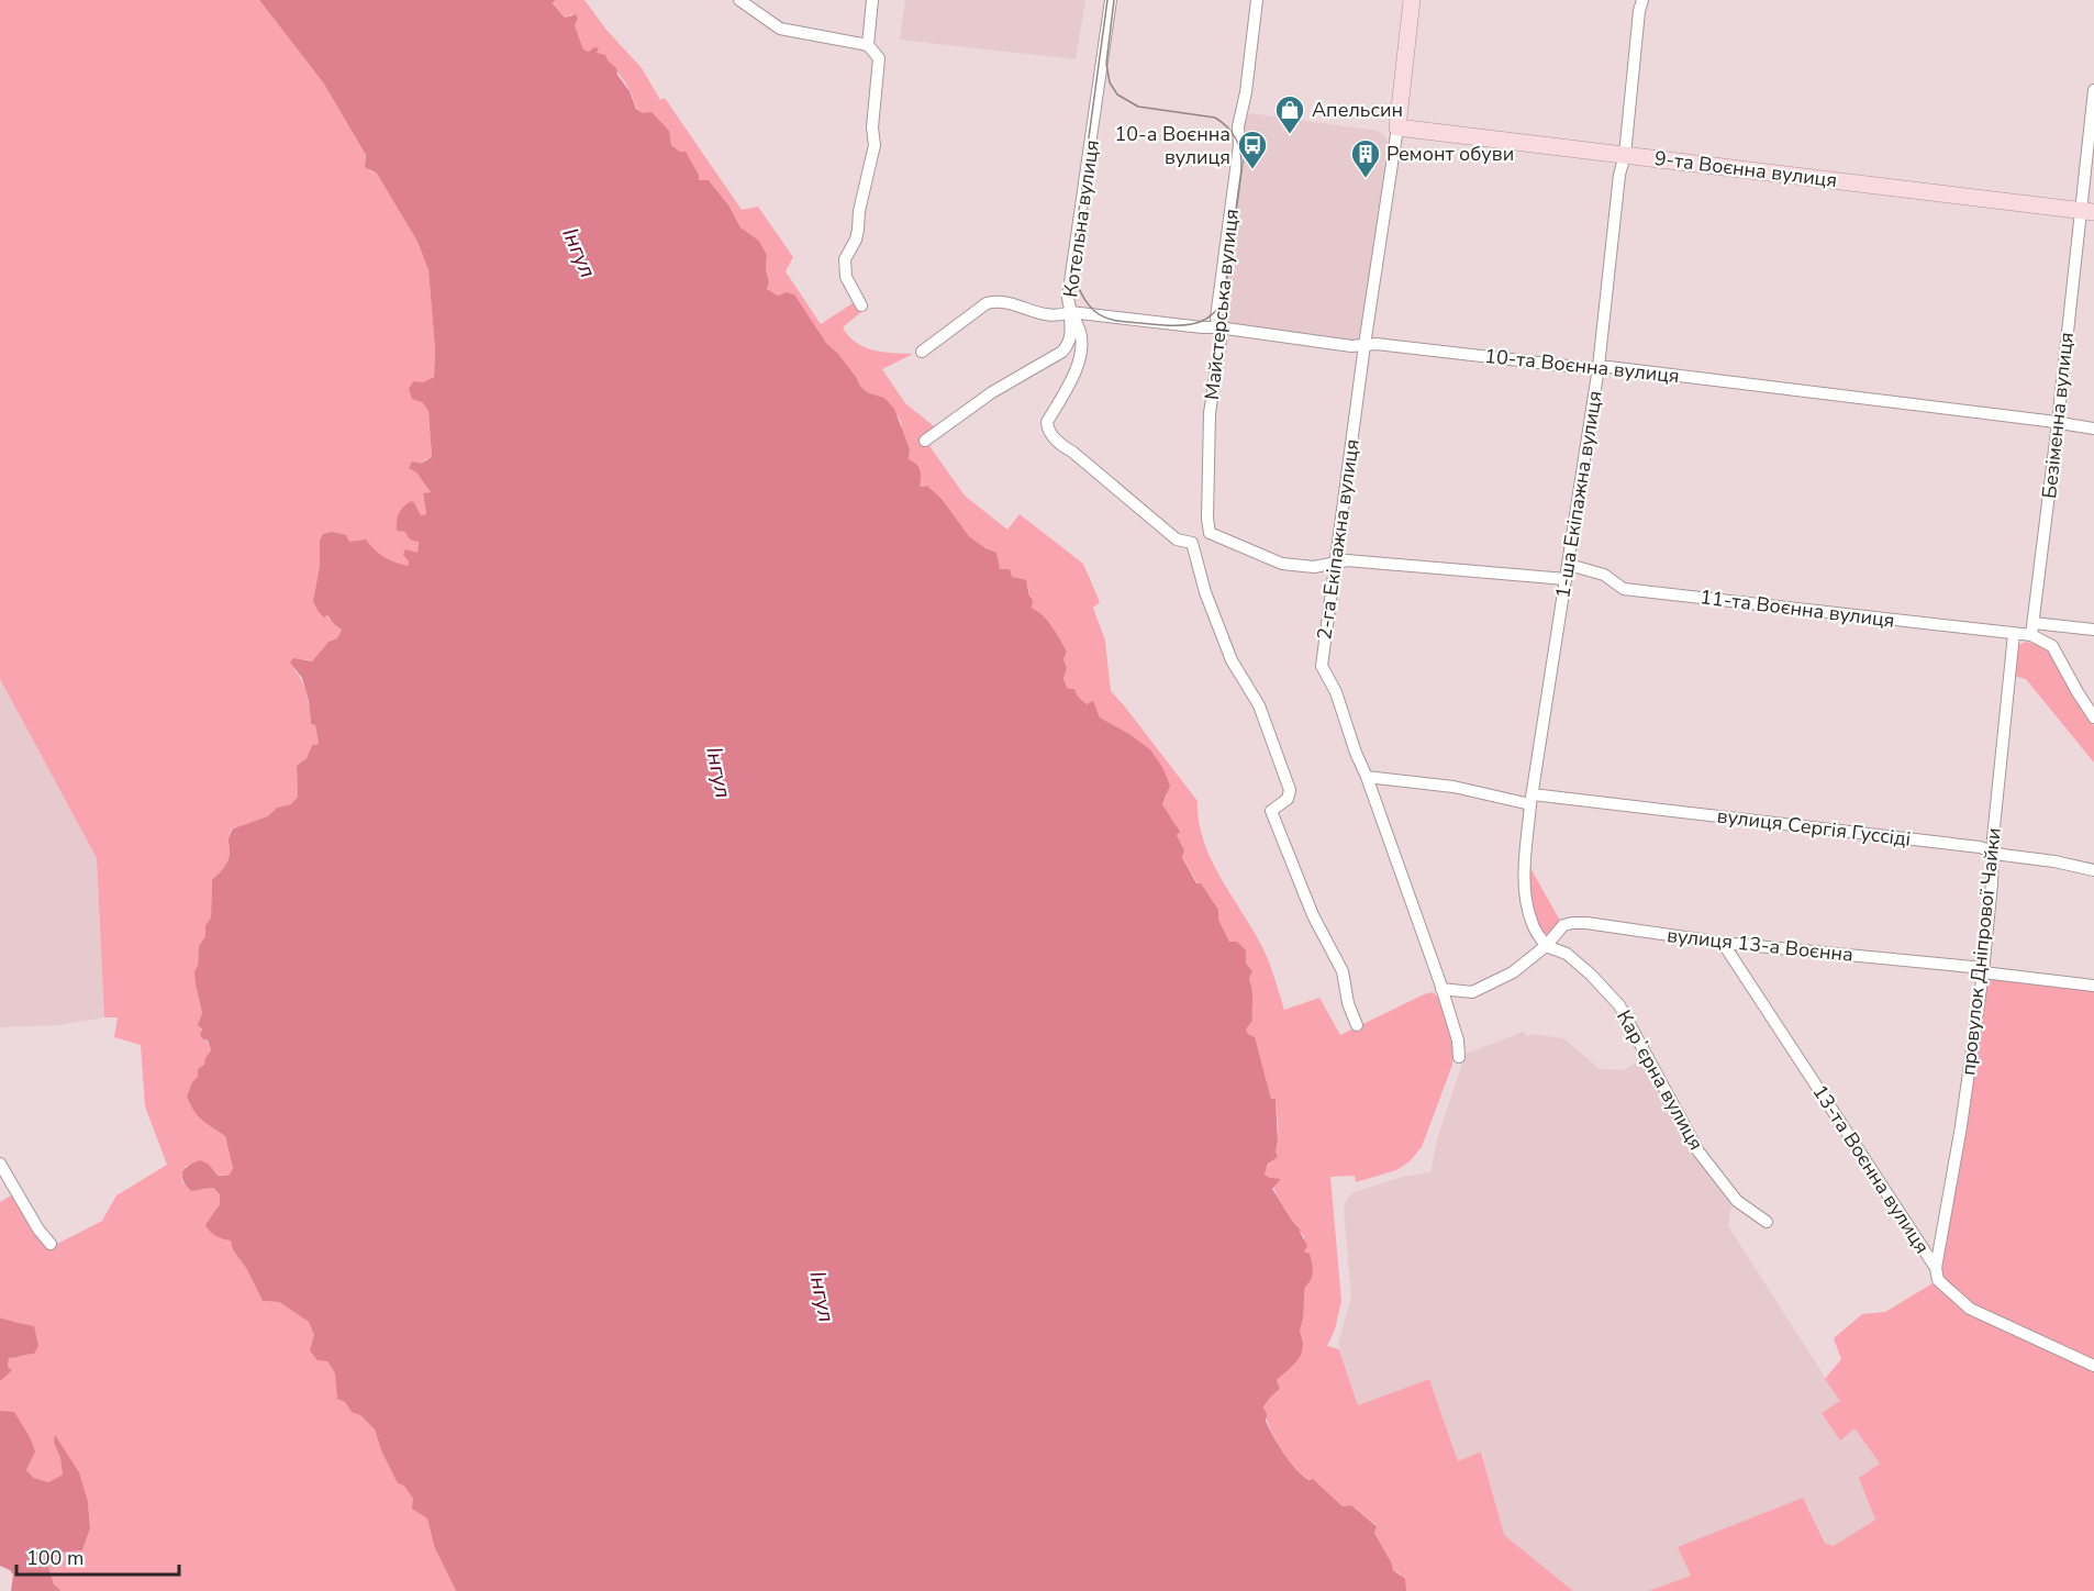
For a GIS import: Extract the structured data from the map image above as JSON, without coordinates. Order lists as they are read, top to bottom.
{
  "streets": {
    "street": [
      "9-та Воєнна вулиця",
      "Котельна вулиця",
      "Майстерська вулиця",
      "10-та Воєнна вулиця",
      "Безіменна вулиця",
      "1-ша Екіпажна вулиця",
      "2-га Екіпажна вулиця",
      "11-та Воєнна вулиця",
      "вулиця Сергія Гуссіді",
      "вулиця 13-а Воєнна",
      "провулок Дніпрової Чайки",
      "Карʼєрна вулиця",
      "13-та Воєнна вулиця"
    ]
  },
  "crossings": [
    ["9-та Воєнна вулиця", "Безіменна вулиця"],
    ["9-та Воєнна вулиця", "1-ша Екіпажна вулиця"],
    ["9-та Воєнна вулиця", "2-га Екіпажна вулиця"],
    ["Котельна вулиця", "10-та Воєнна вулиця"],
    ["Майстерська вулиця", "10-та Воєнна вулиця"],
    ["10-та Воєнна вулиця", "Безіменна вулиця"],
    ["10-та Воєнна вулиця", "1-ша Екіпажна вулиця"],
    ["10-та Воєнна вулиця", "2-га Екіпажна вулиця"],
    ["Безіменна вулиця", "11-та Воєнна вулиця"],
    ["1-ша Екіпажна вулиця", "11-та Воєнна вулиця"],
    ["1-ша Екіпажна вулиця", "вулиця Сергія Гуссіді"],
    ["1-ша Екіпажна вулиця", "вулиця 13-а Воєнна"],
    ["1-ша Екіпажна вулиця", "Карʼєрна вулиця"],
    ["2-га Екіпажна вулиця", "вулиця Сергія Гуссіді"],
    ["11-та Воєнна вулиця", "провулок Дніпрової Чайки"],
    ["вулиця Сергія Гуссіді", "провулок Дніпрової Чайки"],
    ["вулиця 13-а Воєнна", "провулок Дніпрової Чайки"],
    ["вулиця 13-а Воєнна", "Карʼєрна вулиця"],
    ["вулиця 13-а Воєнна", "13-та Воєнна вулиця"],
    ["провулок Дніпрової Чайки", "13-та Воєнна вулиця"]
  ],
  "water": ["Інгул"],
  "places": {
    "shop": ["Апельсин"],
    "bus stop": ["10-а Воєнна вулиця"],
    "building": ["Ремонт обуви"]
  },
  "scale_bar": "100 m"
}
